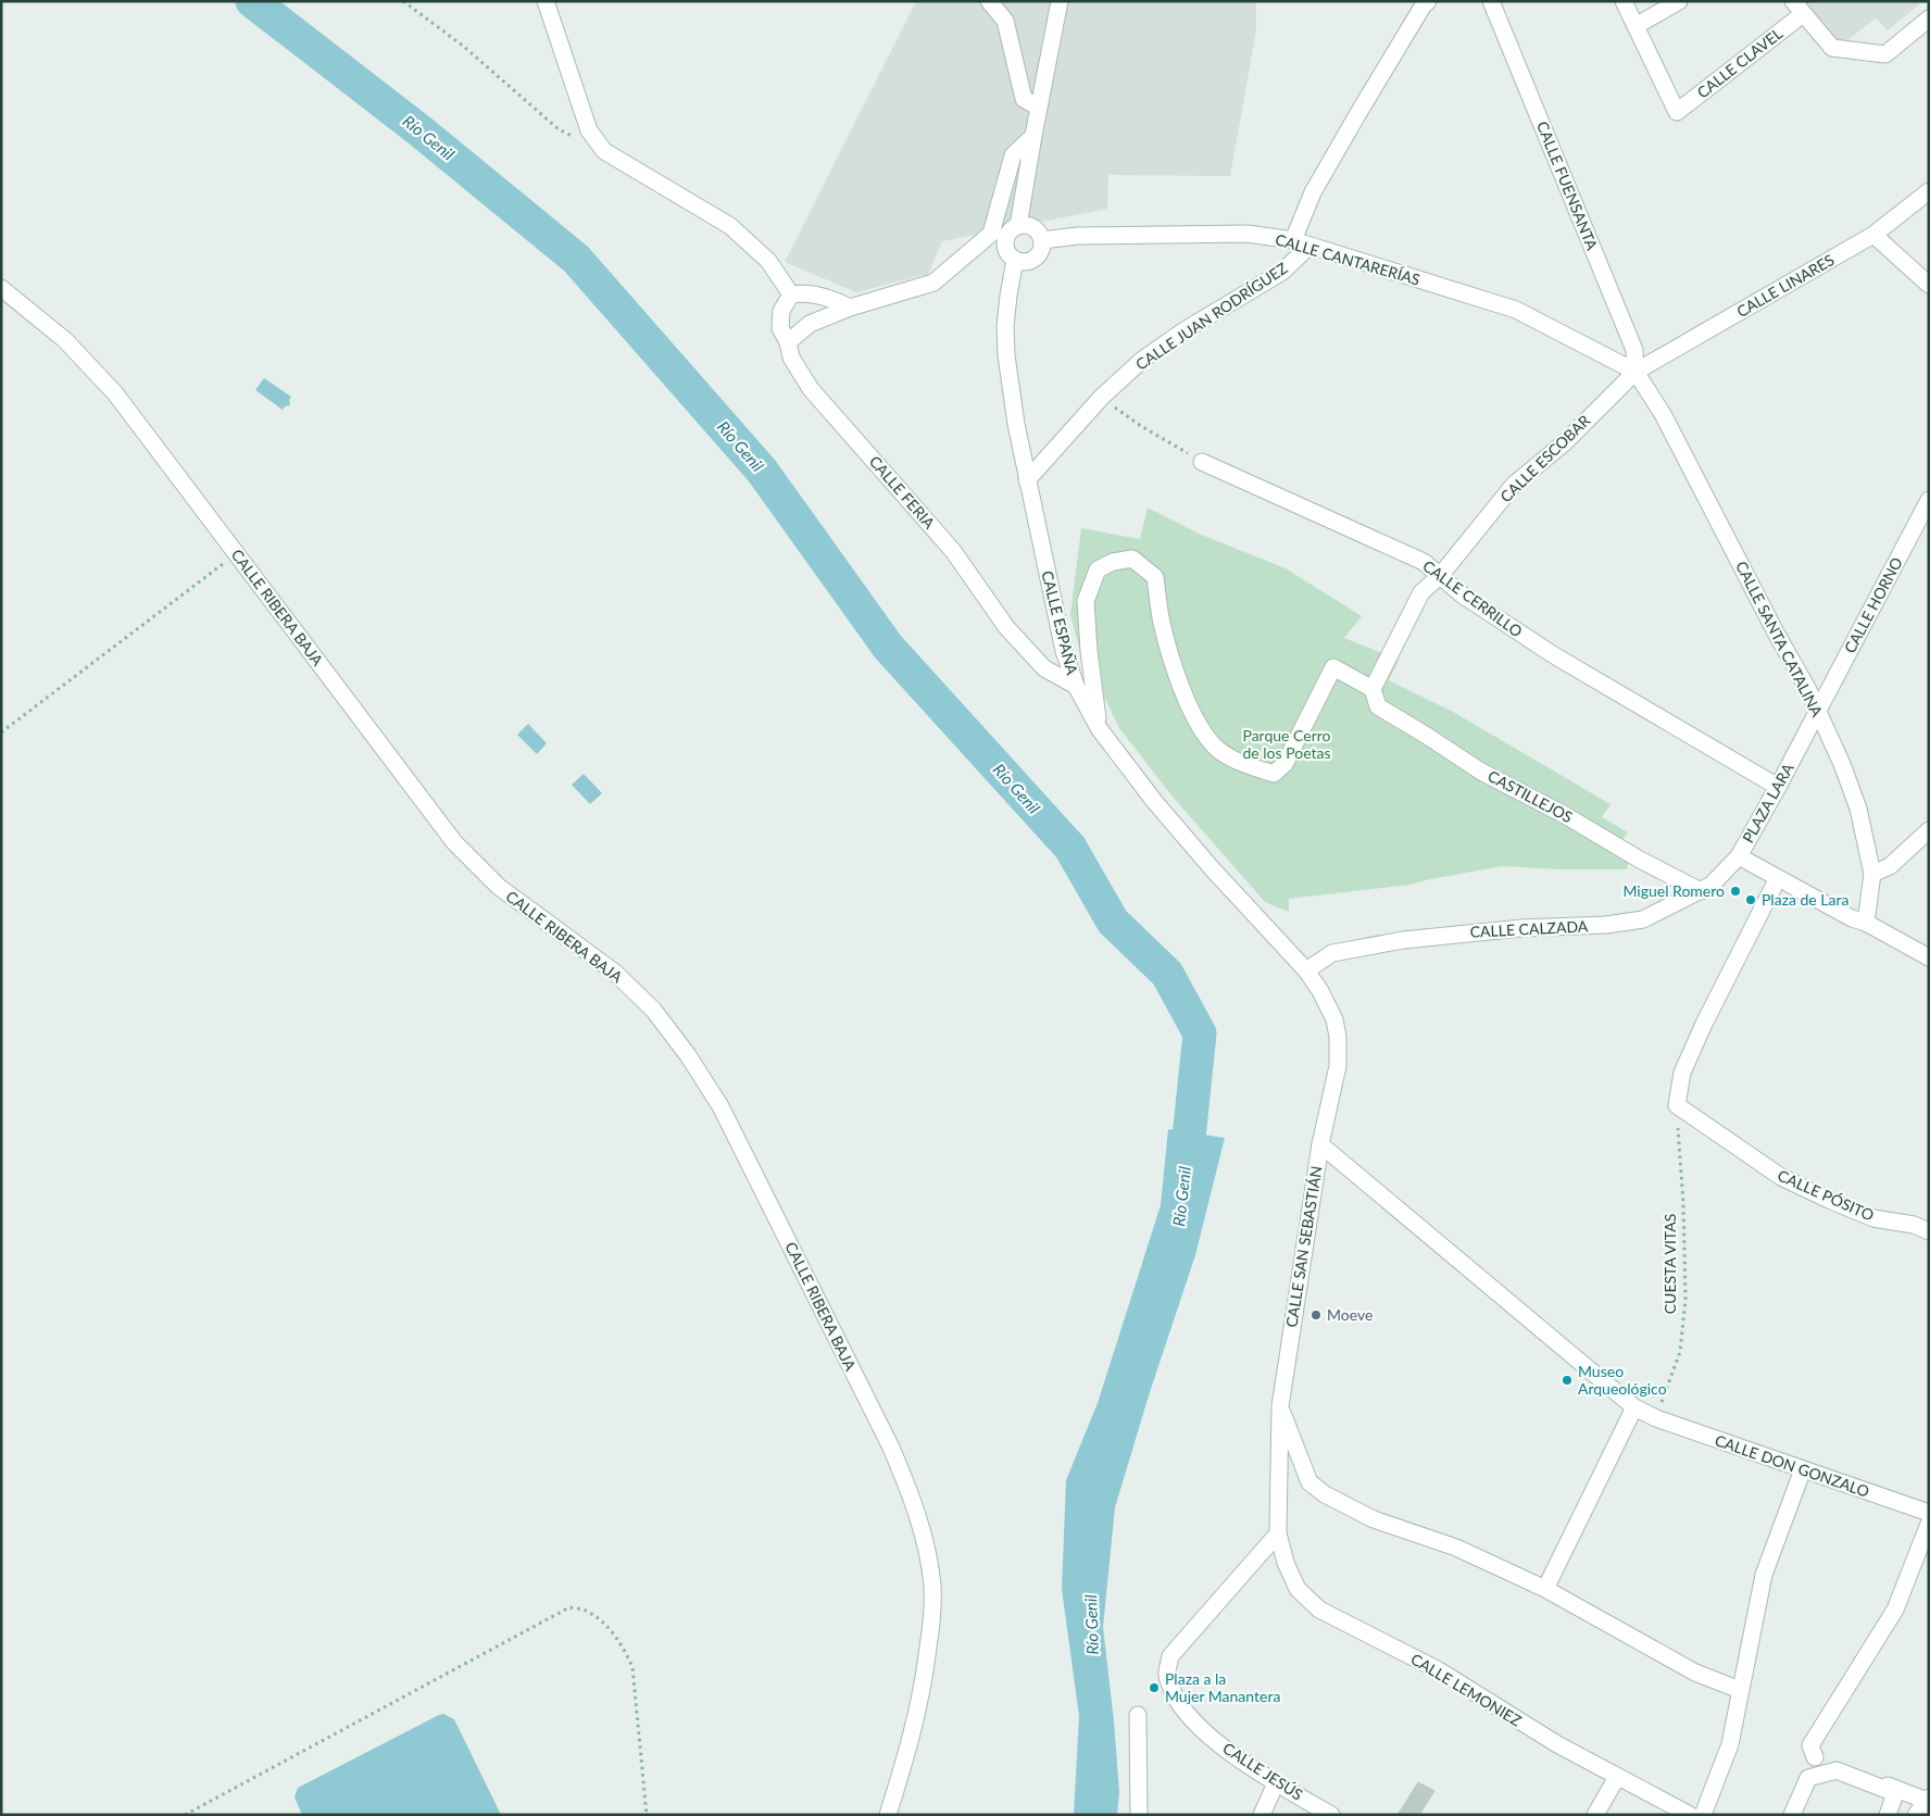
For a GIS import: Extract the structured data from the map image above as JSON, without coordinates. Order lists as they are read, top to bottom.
{
  "streets": {
    "street": [
      "CALLE CLAVEL",
      "CALLE FUENSANTA",
      "CALLE CANTARERÍAS",
      "CALLE LINARES",
      "CALLE JUAN RODRÍGUEZ",
      "CALLE ESCOBAR",
      "CALLE FERIA",
      "CALLE CERRILLO",
      "CALLE HORNO",
      "CALLE RIBERA BAJA",
      "CALLE ESPAÑA",
      "CALLE SANTA CATALINA",
      "CASTILLEJOS",
      "PLAZA LARA",
      "CALLE CALZADA",
      "CALLE PÓSITO",
      "CALLE SAN SEBASTIÁN",
      "CALLE DON GONZALO",
      "CALLE LEMONIEZ",
      "CALLE JESÚS"
    ],
    "path": ["CUESTA VITAS"]
  },
  "crossings": [
    ["CALLE FUENSANTA", "CALLE CANTARERÍAS"],
    ["CALLE FUENSANTA", "CALLE LINARES"],
    ["CALLE FUENSANTA", "CALLE ESCOBAR"],
    ["CALLE FUENSANTA", "CALLE SANTA CATALINA"],
    ["CALLE CANTARERÍAS", "CALLE LINARES"],
    ["CALLE CANTARERÍAS", "CALLE JUAN RODRÍGUEZ"],
    ["CALLE CANTARERÍAS", "CALLE ESCOBAR"],
    ["CALLE CANTARERÍAS", "CALLE ESPAÑA"],
    ["CALLE CANTARERÍAS", "CALLE SANTA CATALINA"],
    ["CALLE LINARES", "CALLE ESCOBAR"],
    ["CALLE LINARES", "CALLE SANTA CATALINA"],
    ["CALLE JUAN RODRÍGUEZ", "CALLE ESPAÑA"],
    ["CALLE ESCOBAR", "CALLE CERRILLO"],
    ["CALLE ESCOBAR", "CALLE SANTA CATALINA"],
    ["CALLE ESCOBAR", "CASTILLEJOS"],
    ["CALLE FERIA", "CALLE ESPAÑA"],
    ["CALLE CERRILLO", "PLAZA LARA"],
    ["CALLE HORNO", "CALLE SANTA CATALINA"],
    ["CALLE HORNO", "PLAZA LARA"],
    ["CALLE ESPAÑA", "CALLE CALZADA"],
    ["CALLE ESPAÑA", "CALLE SAN SEBASTIÁN"],
    ["CALLE SANTA CATALINA", "PLAZA LARA"],
    ["CASTILLEJOS", "CALLE CALZADA"],
    ["PLAZA LARA", "CALLE CALZADA"],
    ["CALLE CALZADA", "CALLE SAN SEBASTIÁN"],
    ["CALLE PÓSITO", "CUESTA VITAS"],
    ["CALLE SAN SEBASTIÁN", "CALLE DON GONZALO"],
    ["CALLE SAN SEBASTIÁN", "CALLE LEMONIEZ"],
    ["CALLE SAN SEBASTIÁN", "CALLE JESÚS"],
    ["CUESTA VITAS", "CALLE DON GONZALO"],
    ["CALLE LEMONIEZ", "CALLE JESÚS"]
  ],
  "water": ["Río Genil"],
  "parks": ["Parque Cerro de los Poetas"],
  "places": [
    "Miguel Romero",
    "Plaza de Lara",
    "Moeve",
    "Museo Arqueológico",
    "Plaza a la Mujer Manantera"
  ]
}
